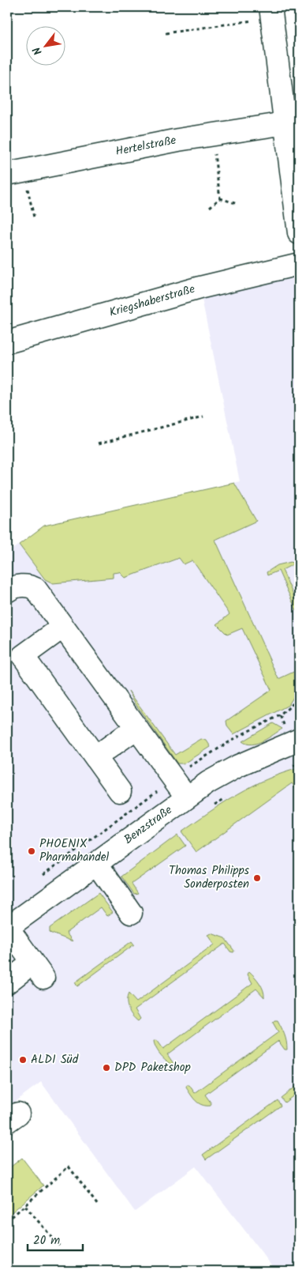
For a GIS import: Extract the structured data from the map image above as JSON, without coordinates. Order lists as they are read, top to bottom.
{
  "streets": {
    "street": ["Hertelstraße", "Kriegshaberstraße", "Benzstraße"]
  },
  "places": [
    "PHOENIX Pharmahandel",
    "Thomas Philipps Sonderposten",
    "ALDI Süd",
    "DPD Paketshop"
  ],
  "scale_bar": "20 m",
  "north": "bottom left"
}
